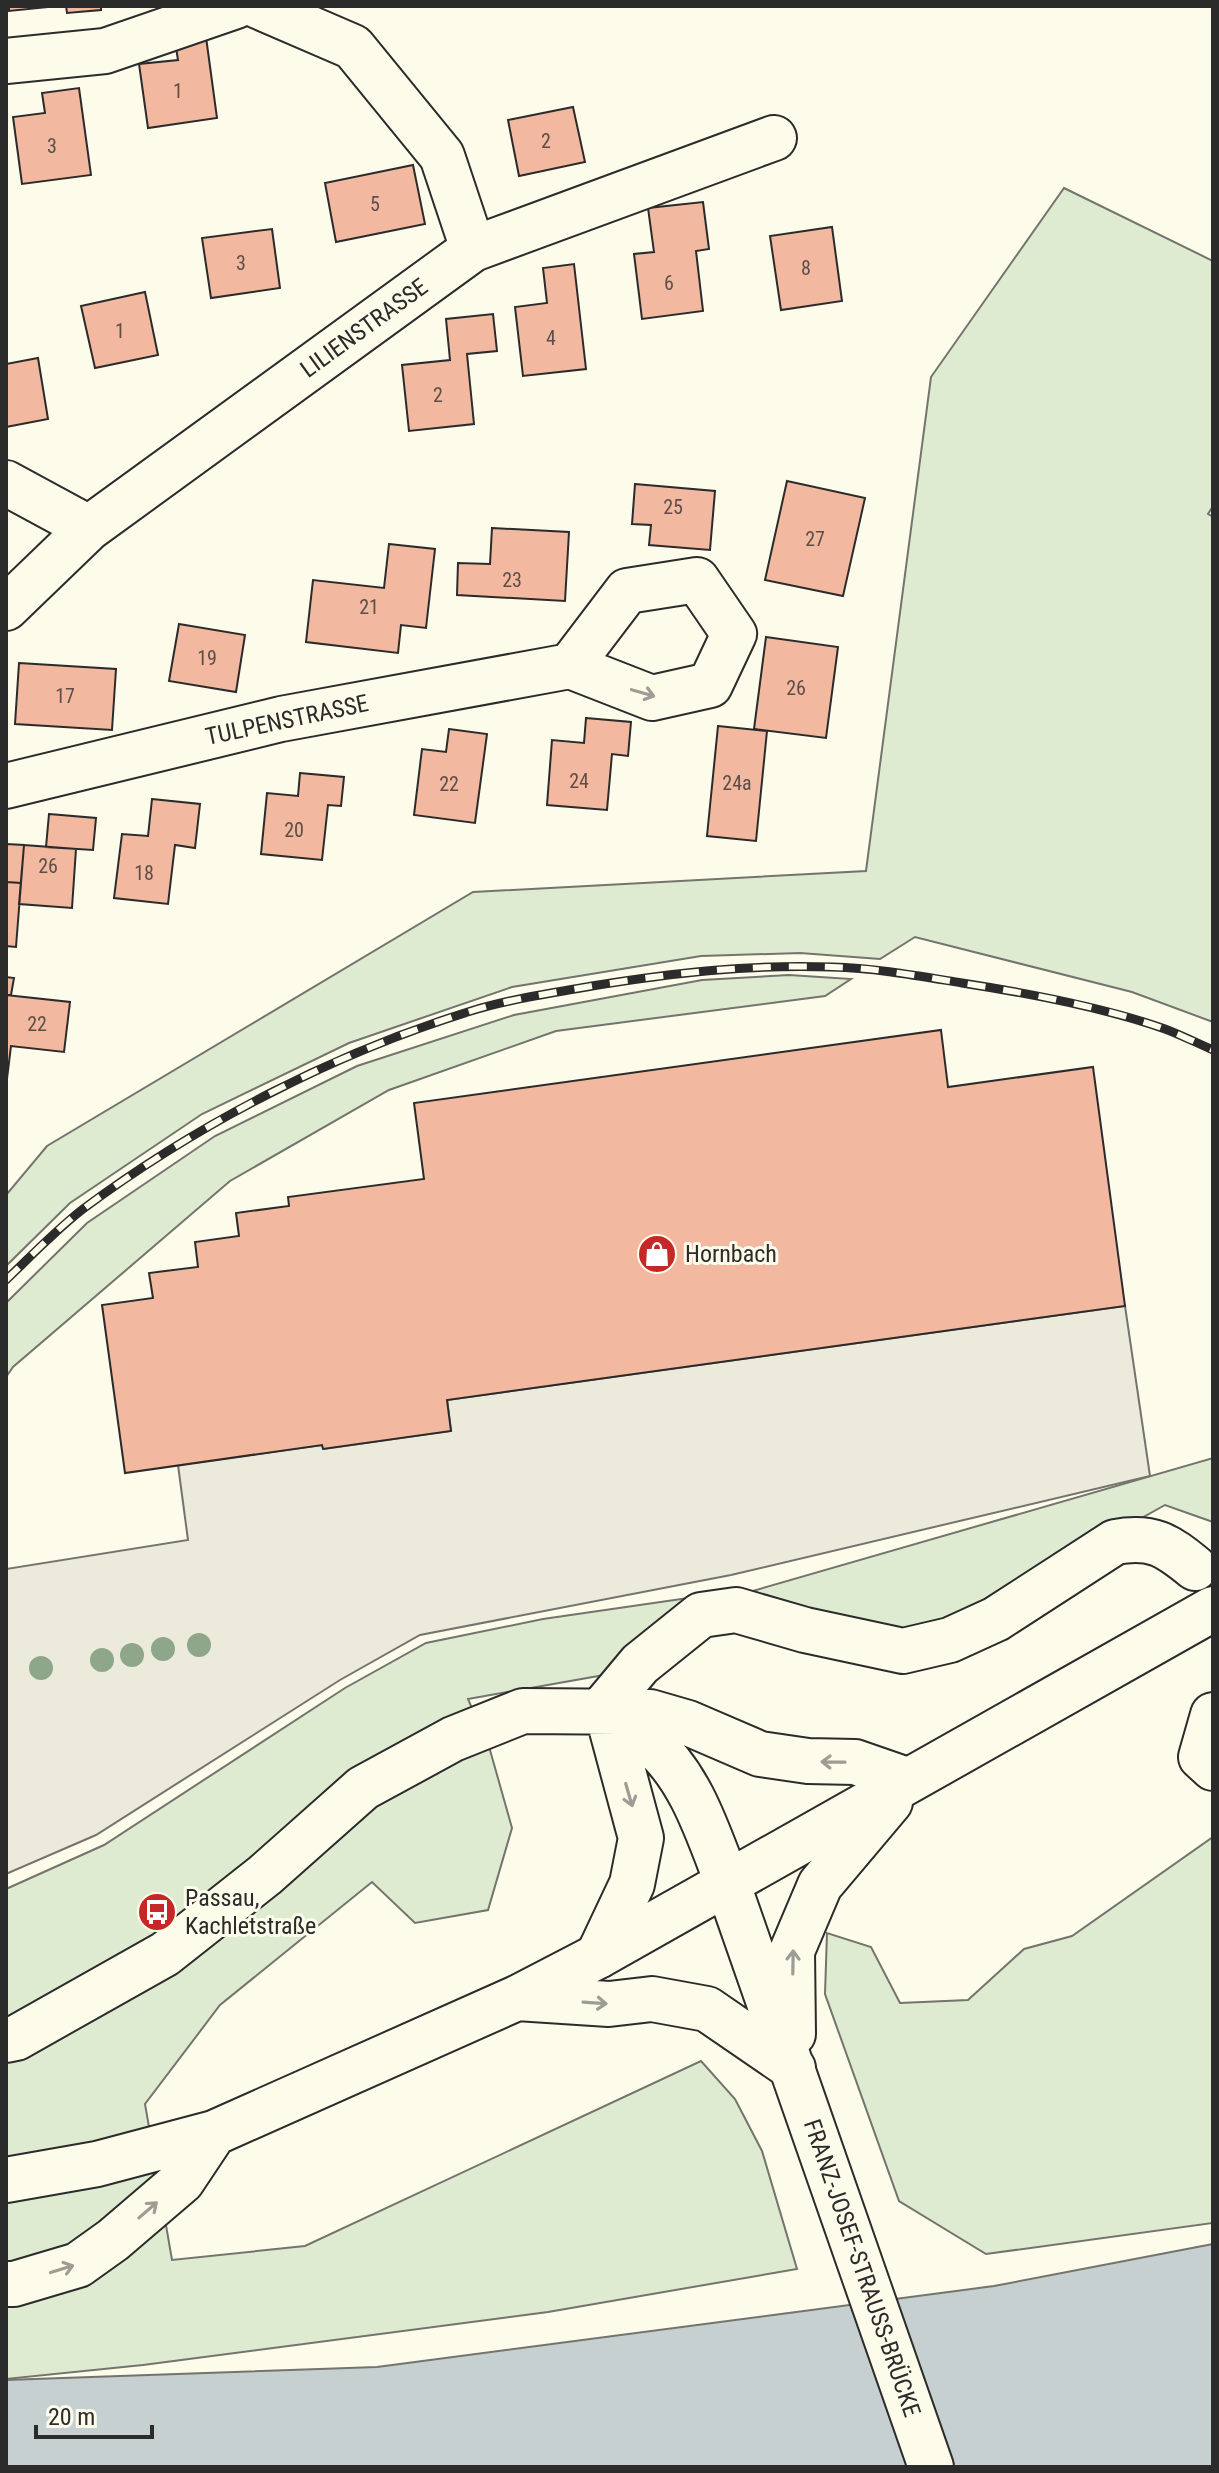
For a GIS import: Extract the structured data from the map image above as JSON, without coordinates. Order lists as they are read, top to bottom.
{
  "streets": {
    "street": ["LILIENSTRASSE", "TULPENSTRASSE", "FRANZ-JOSEF-STRAUSS-BRÜCKE"]
  },
  "places": {
    "shop": ["Hornbach"],
    "bus stop": ["Passau, Kachletstraße"]
  },
  "house_numbers": [
    "1",
    "2",
    "3",
    "5",
    "3",
    "8",
    "6",
    "1",
    "4",
    "2",
    "25",
    "27",
    "23",
    "21",
    "19",
    "26",
    "17",
    "24",
    "24a",
    "22",
    "20",
    "26",
    "18",
    "22"
  ],
  "scale_bar": "20 m"
}
